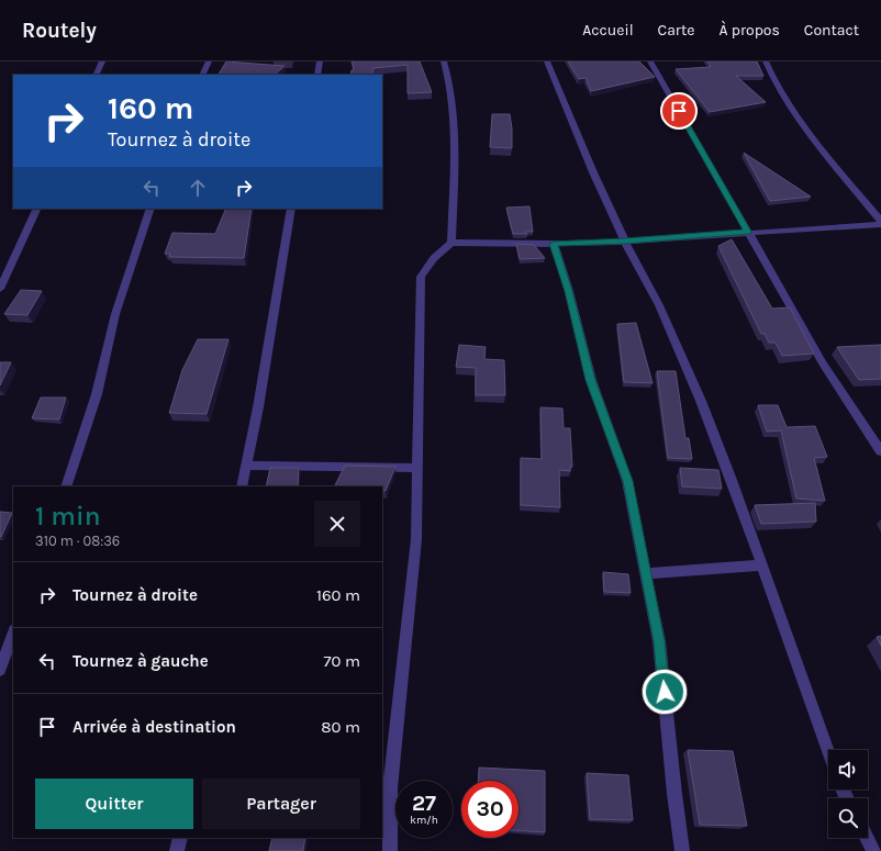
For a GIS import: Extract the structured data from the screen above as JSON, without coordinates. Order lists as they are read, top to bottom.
{
  "page": {
    "header": "Routely",
    "nav": [
      "Accueil",
      "Carte",
      "À propos",
      "Contact"
    ],
    "turn": ["160 m", "Tournez à droite"],
    "heading": ["1 min", "310 m · 08:36"],
    "list": [
      {
        "name": "Tournez à droite",
        "value": "160 m"
      },
      {
        "name": "Tournez à gauche",
        "value": "70 m"
      },
      {
        "name": "Arrivée à destination",
        "value": "80 m"
      }
    ],
    "buttons": ["Quitter", "Partager"],
    "speed": "27 km/h",
    "limit": "30"
  }
}
